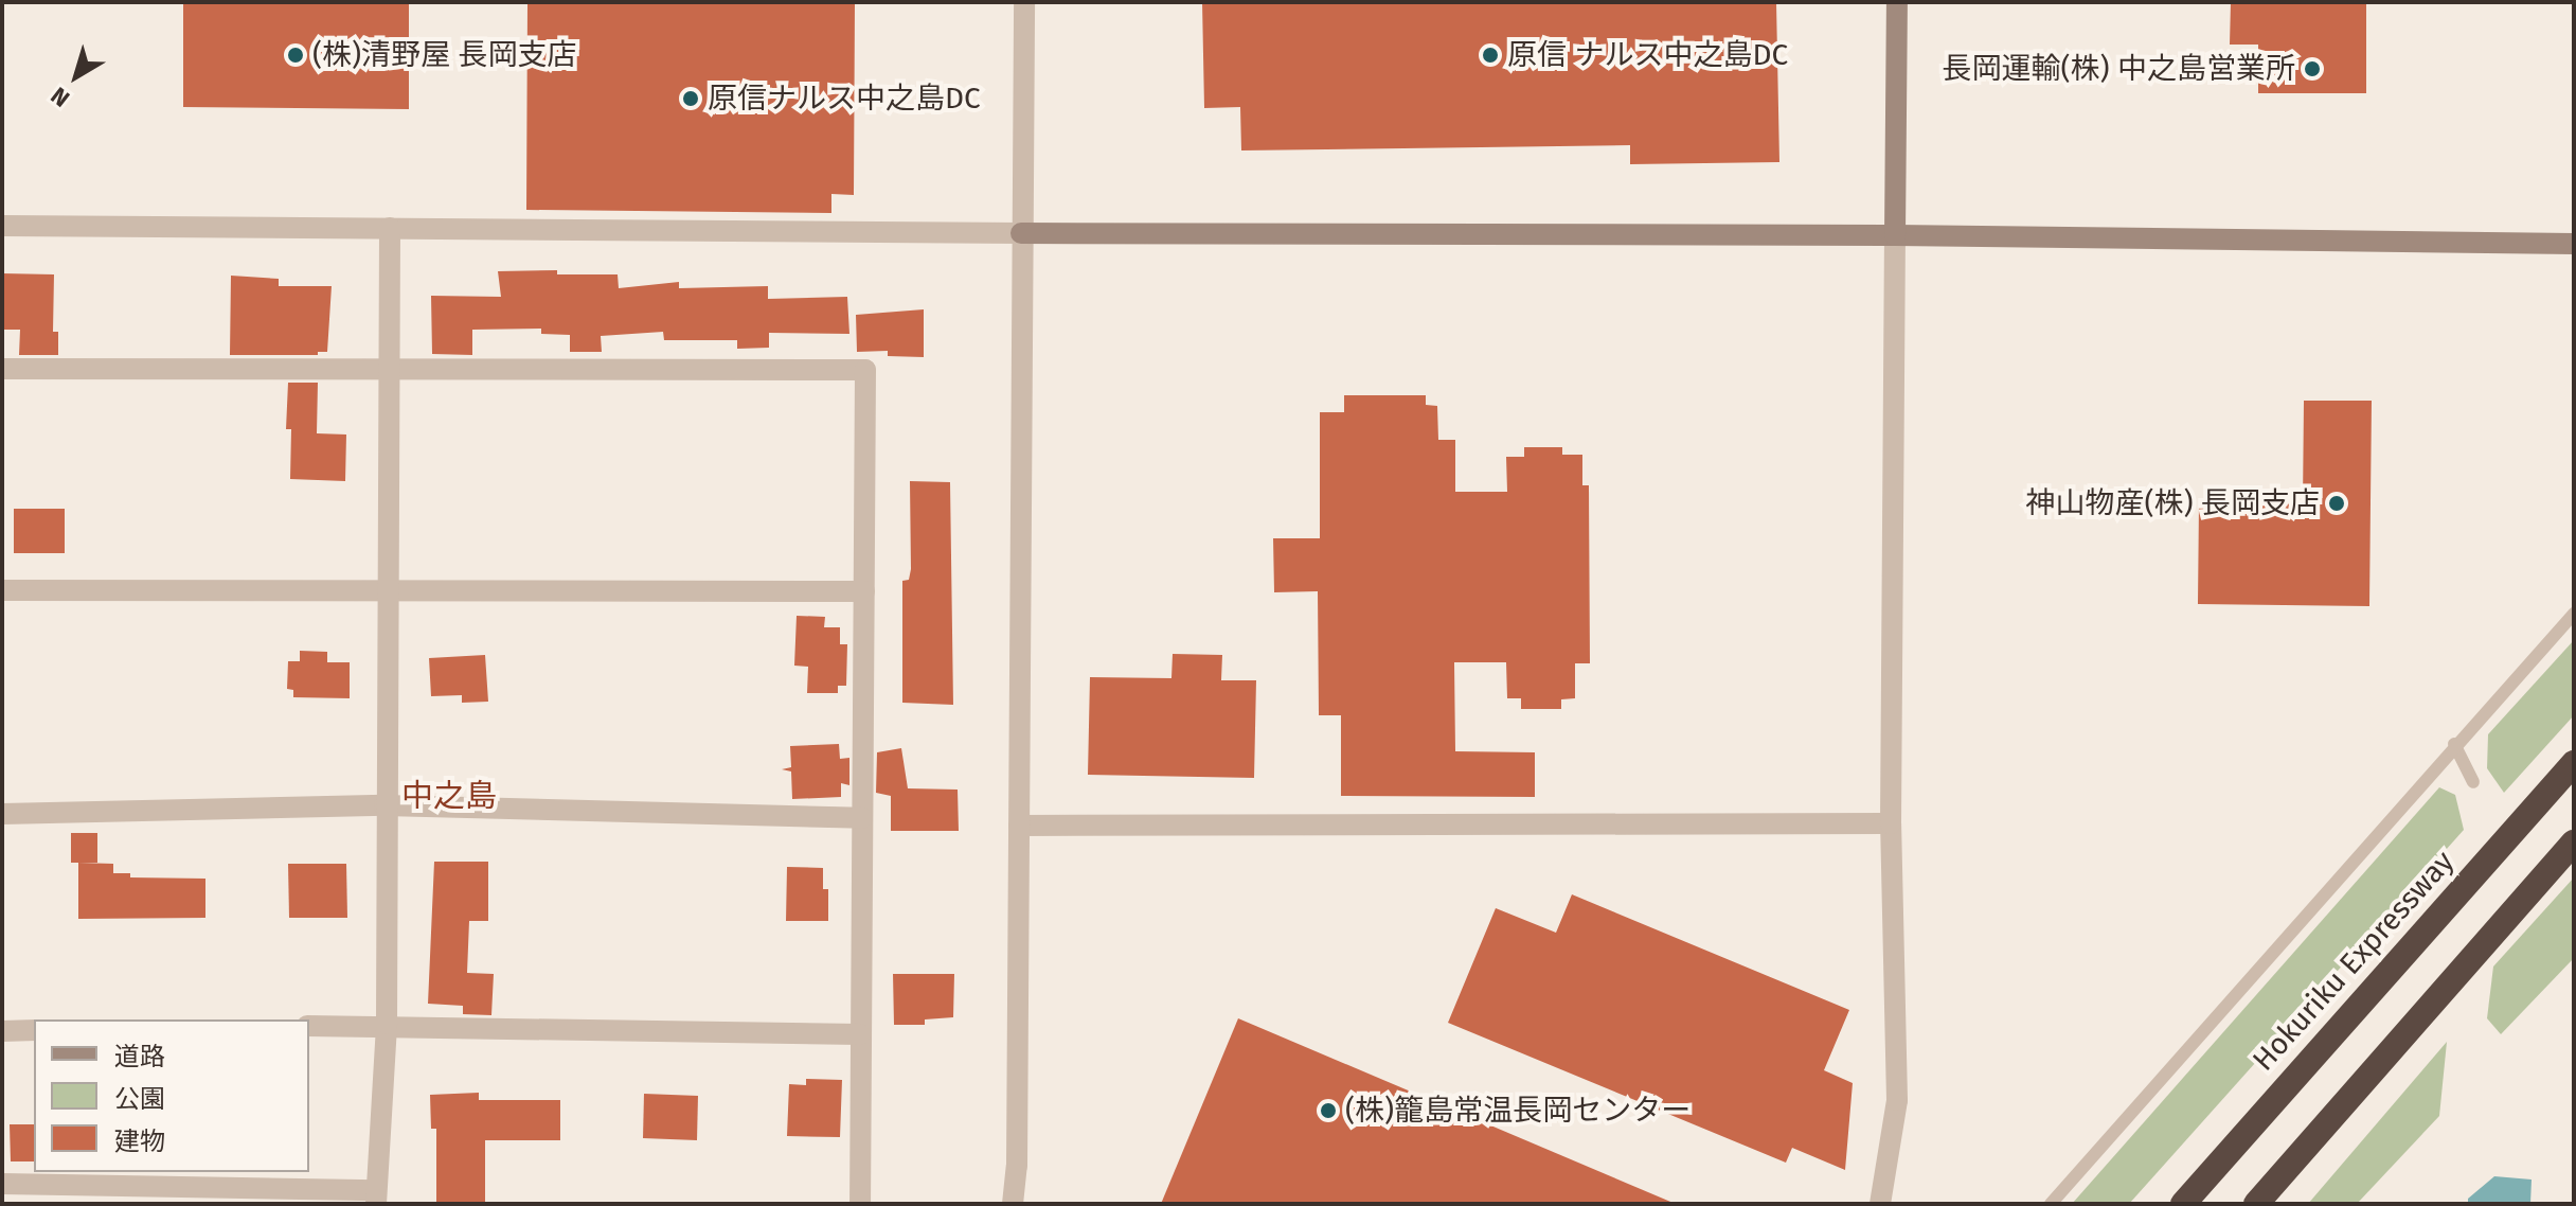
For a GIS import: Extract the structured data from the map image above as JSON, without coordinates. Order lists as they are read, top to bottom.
{
  "streets": {
    "highway": ["Hokuriku Expressway"]
  },
  "districts": ["中之島"],
  "places": [
    "(株)清野屋 長岡支店",
    "原信 ナルス中之島DC",
    "長岡運輸(株) 中之島営業所",
    "原信ナルス中之島DC",
    "神山物産(株) 長岡支店",
    "(株)籠島常温長岡センター"
  ],
  "legend": ["道路", "公園", "建物"],
  "north": "bottom left"
}
